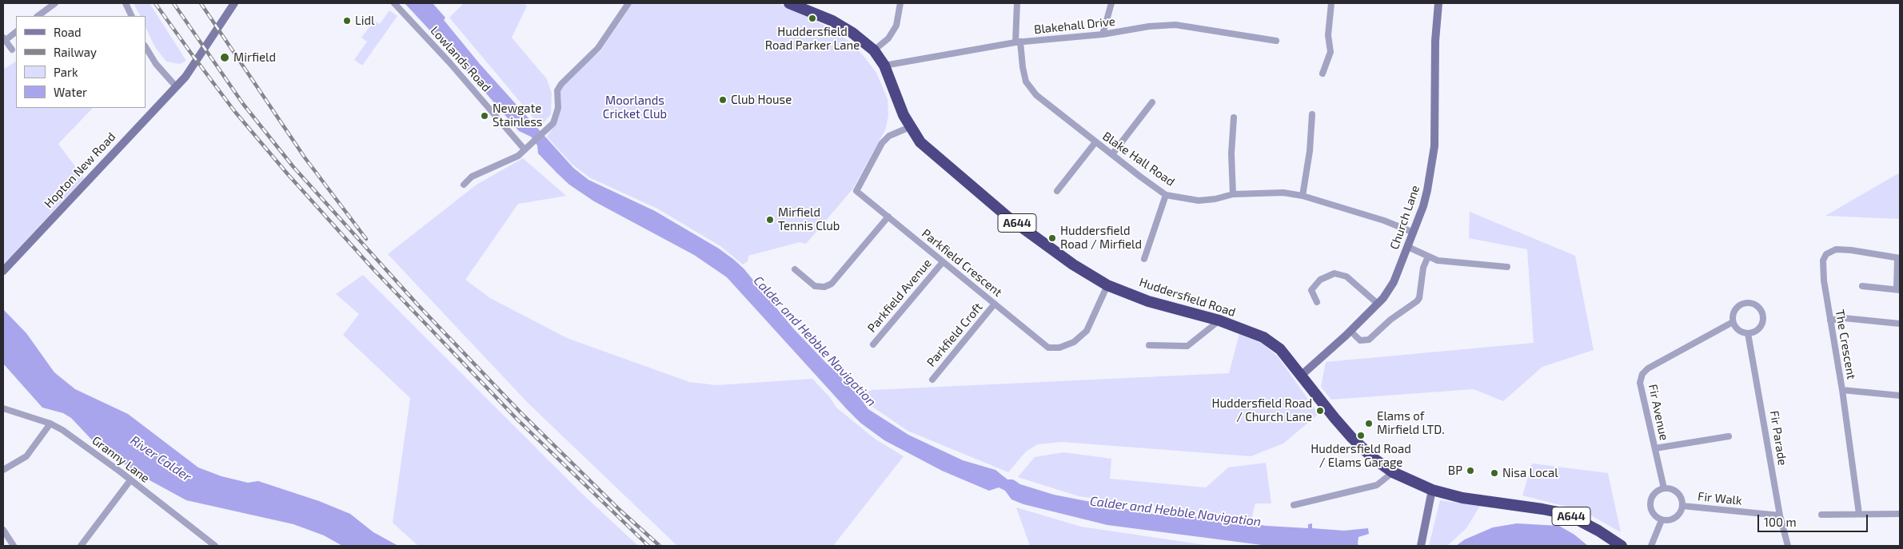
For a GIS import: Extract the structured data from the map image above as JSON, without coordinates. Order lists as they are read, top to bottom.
{
  "streets": {
    "highway": ["A644", "Huddersfield Road"],
    "street": [
      "Blakehall Drive",
      "Lowlands Road",
      "Blake Hall Road",
      "Hopton New Road",
      "Church Lane",
      "Parkfield Crescent",
      "Parkfield Avenue",
      "Parkfield Croft",
      "The Crescent",
      "Fir Avenue",
      "Fir Parade",
      "Granny Lane",
      "Fir Walk"
    ]
  },
  "crossings": [
    ["Blakehall Drive", "Blake Hall Road"],
    ["Blakehall Drive", "Huddersfield Road"],
    ["Blake Hall Road", "Church Lane"],
    ["Church Lane", "Huddersfield Road"],
    ["Parkfield Crescent", "Parkfield Avenue"],
    ["Parkfield Crescent", "Huddersfield Road"],
    ["Parkfield Crescent", "Parkfield Croft"],
    ["Fir Avenue", "Fir Parade"],
    ["Fir Avenue", "Fir Walk"],
    ["Fir Parade", "Fir Walk"]
  ],
  "water": ["Calder and Hebble Navigation", "River Calder"],
  "parks": ["Moorlands Cricket Club"],
  "places": [
    "Huddersfield Road Parker Lane",
    "Lidl",
    "Mirfield",
    "Club House",
    "Newgate Stainless",
    "Mirfield Tennis Club",
    "Huddersfield Road / Mirfield",
    "Huddersfield Road / Church Lane",
    "Elams of Mirfield LTD.",
    "Huddersfield Road / Elams Garage",
    "BP",
    "Nisa Local"
  ],
  "legend": [
    "Road",
    "Railway",
    "Park",
    "Water"
  ],
  "scale_bar": "100 m"
}
